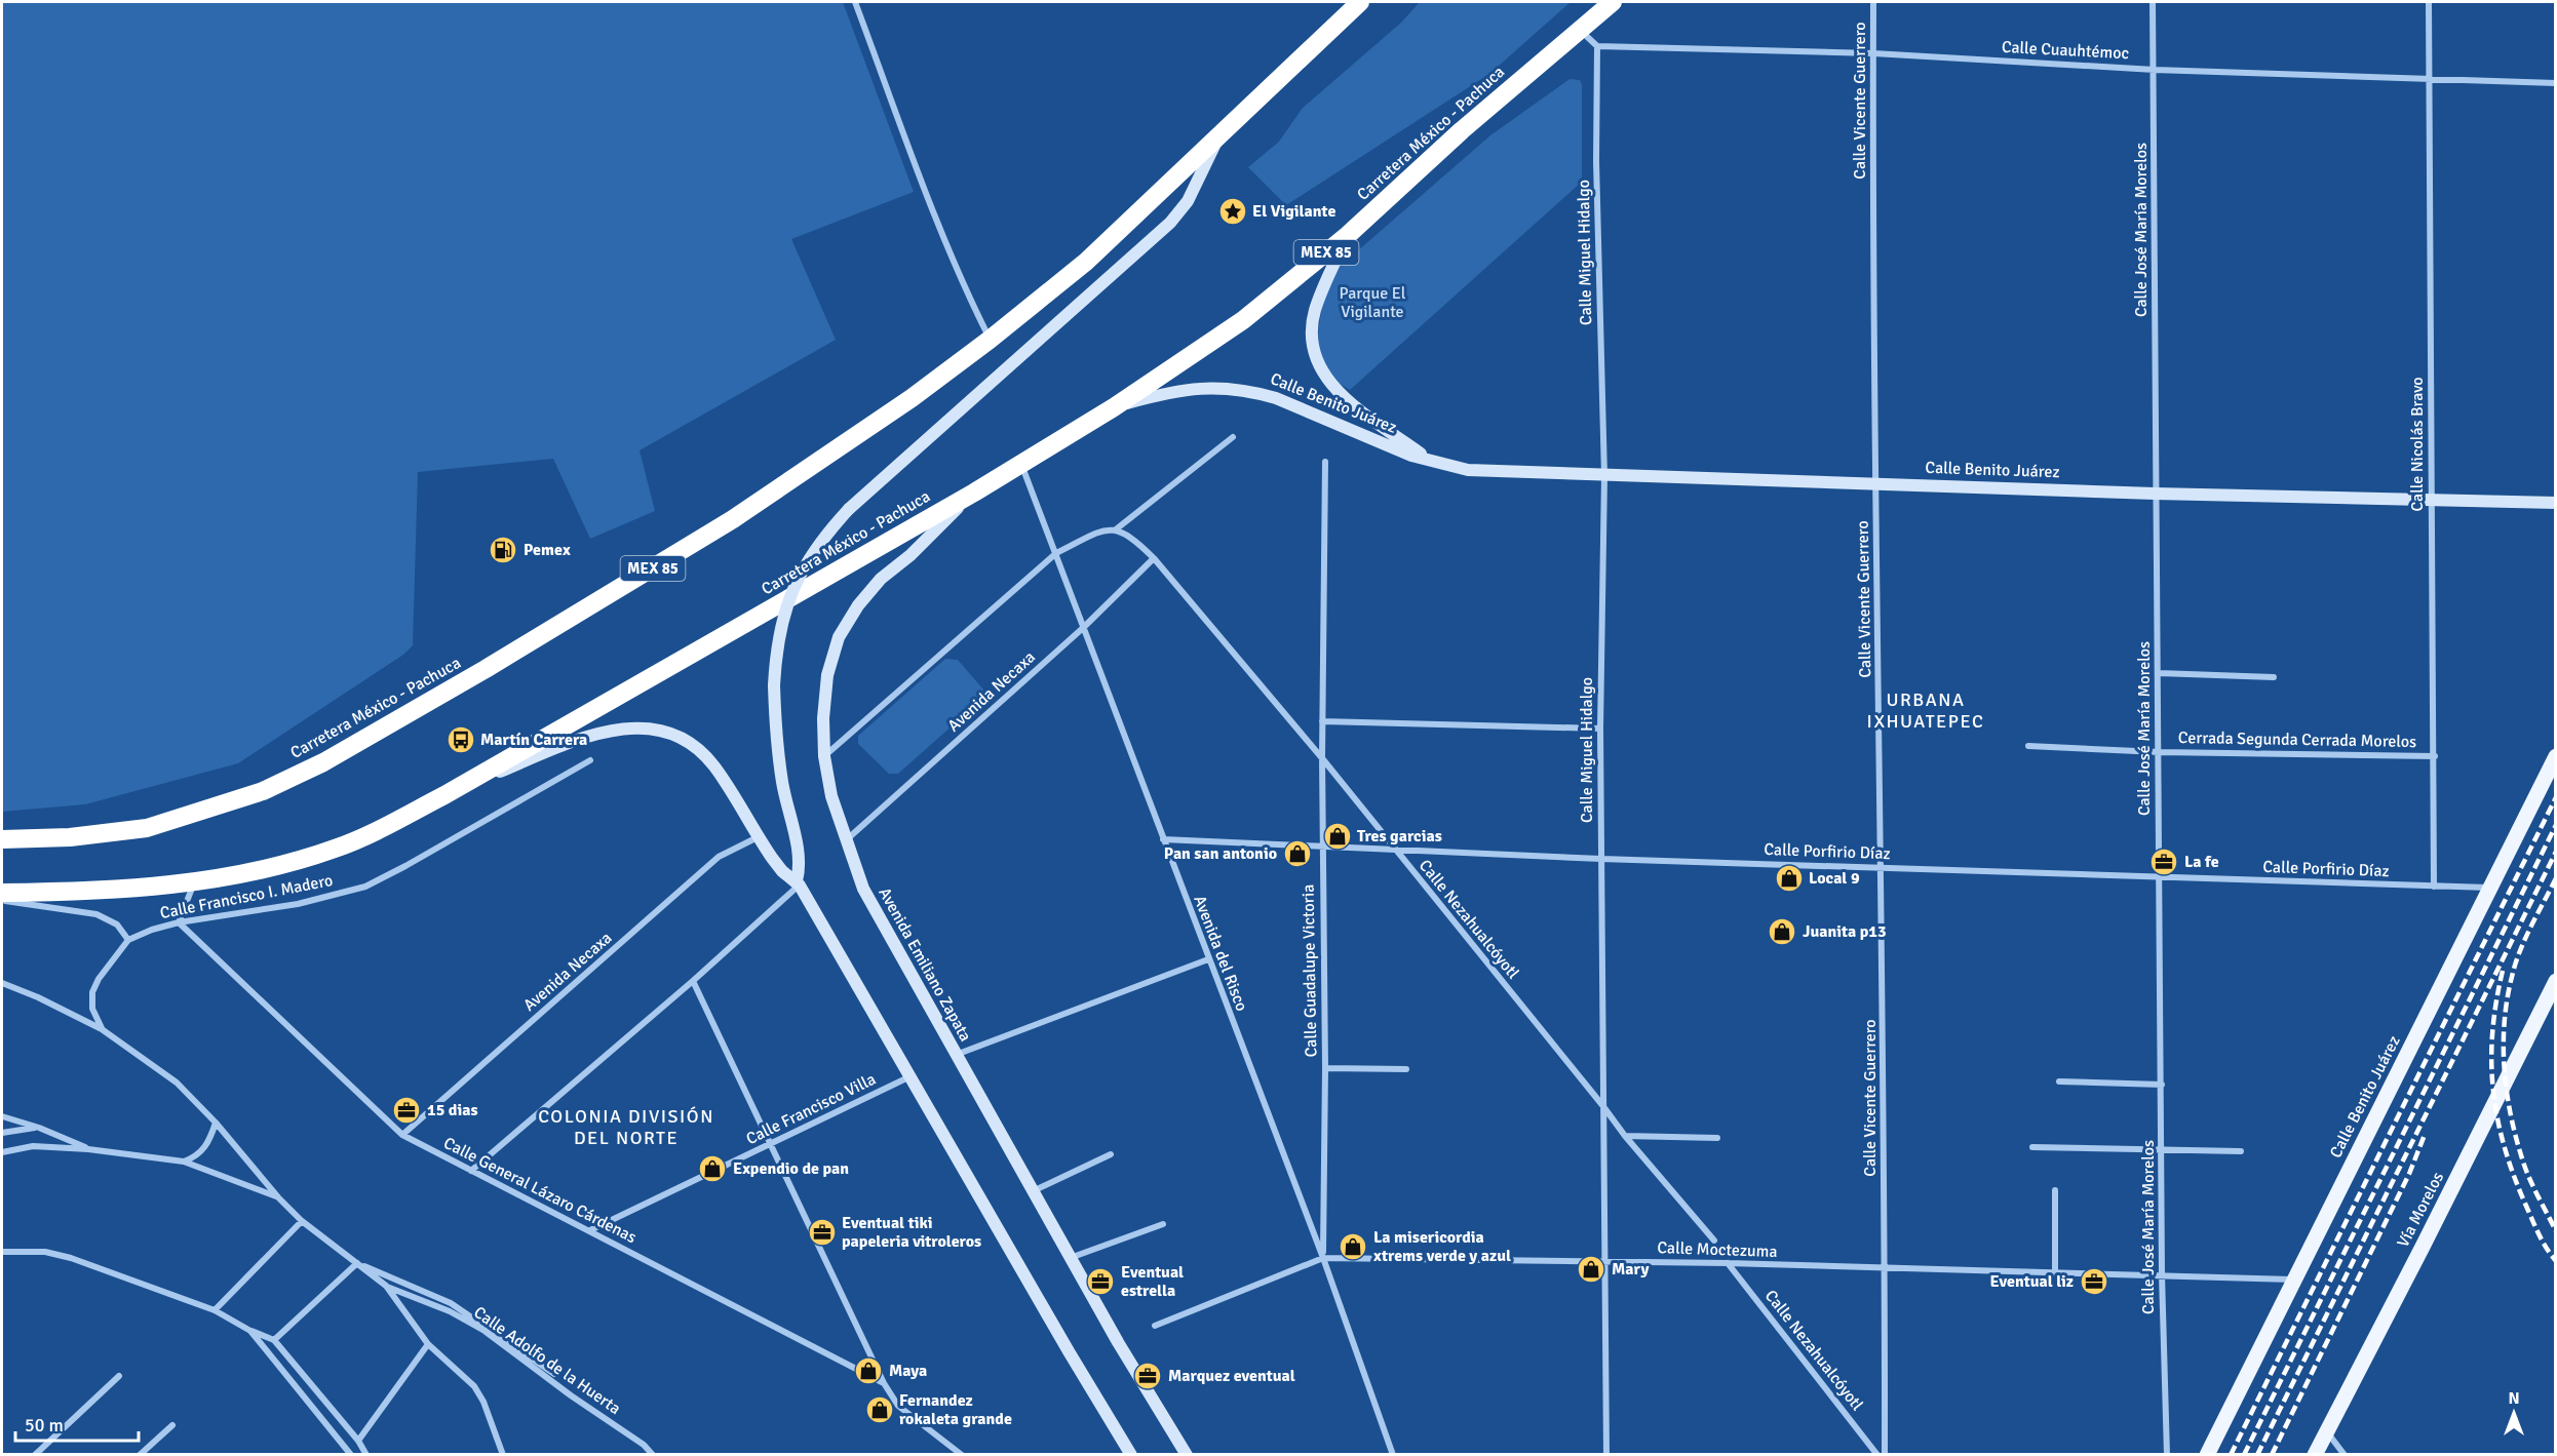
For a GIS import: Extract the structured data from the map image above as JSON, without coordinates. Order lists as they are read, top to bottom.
{
  "streets": {
    "highway": ["Carretera México - Pachuca", "MEX 85"],
    "main road": ["Calle Benito Juárez", "Avenida Emiliano Zapata", "Vía Morelos"],
    "street": [
      "Calle Cuauhtémoc",
      "Calle Vicente Guerrero",
      "Calle José María Morelos",
      "Calle Miguel Hidalgo",
      "Calle Nicolás Bravo",
      "Avenida Necaxa",
      "Cerrada Segunda Cerrada Morelos",
      "Calle Porfirio Díaz",
      "Calle Francisco I. Madero",
      "Calle Nezahualcóyotl",
      "Avenida del Risco",
      "Calle Guadalupe Victoria",
      "Calle Francisco Villa",
      "Calle General Lázaro Cárdenas",
      "Calle Moctezuma",
      "Calle Adolfo de la Huerta"
    ]
  },
  "crossings": [
    ["Calle Cuauhtémoc", "Calle Vicente Guerrero"],
    ["Calle Cuauhtémoc", "Calle José María Morelos"],
    ["Calle Cuauhtémoc", "Calle Miguel Hidalgo"],
    ["Calle Cuauhtémoc", "Calle Nicolás Bravo"],
    ["Calle Vicente Guerrero", "Calle Benito Juárez"],
    ["Calle Vicente Guerrero", "Calle Porfirio Díaz"],
    ["Calle Vicente Guerrero", "Calle Moctezuma"],
    ["Carretera México - Pachuca", "Calle Benito Juárez"],
    ["Carretera México - Pachuca", "Avenida del Risco"],
    ["Carretera México - Pachuca", "Avenida Emiliano Zapata"],
    ["Calle José María Morelos", "Calle Benito Juárez"],
    ["Calle José María Morelos", "Cerrada Segunda Cerrada Morelos"],
    ["Calle José María Morelos", "Calle Porfirio Díaz"],
    ["Calle José María Morelos", "Calle Moctezuma"],
    ["Calle Miguel Hidalgo", "Calle Benito Juárez"],
    ["Calle Miguel Hidalgo", "Calle Porfirio Díaz"],
    ["Calle Miguel Hidalgo", "Calle Nezahualcóyotl"],
    ["Calle Miguel Hidalgo", "Calle Moctezuma"],
    ["Calle Benito Juárez", "Calle Nicolás Bravo"],
    ["Calle Benito Juárez", "Calle Porfirio Díaz"],
    ["Calle Benito Juárez", "Calle Moctezuma"],
    ["Calle Nicolás Bravo", "Cerrada Segunda Cerrada Morelos"],
    ["Calle Nicolás Bravo", "Calle Porfirio Díaz"],
    ["Avenida Necaxa", "Calle Nezahualcóyotl"],
    ["Avenida Necaxa", "Avenida del Risco"],
    ["Avenida Necaxa", "Avenida Emiliano Zapata"],
    ["Avenida Necaxa", "Calle General Lázaro Cárdenas"],
    ["Calle Porfirio Díaz", "Calle Nezahualcóyotl"],
    ["Calle Porfirio Díaz", "Avenida del Risco"],
    ["Calle Porfirio Díaz", "Calle Guadalupe Victoria"],
    ["Calle Francisco I. Madero", "Calle General Lázaro Cárdenas"],
    ["Calle Nezahualcóyotl", "Calle Guadalupe Victoria"],
    ["Calle Nezahualcóyotl", "Calle Moctezuma"],
    ["Avenida del Risco", "Calle Guadalupe Victoria"],
    ["Avenida del Risco", "Calle Moctezuma"],
    ["Calle Guadalupe Victoria", "Calle Moctezuma"],
    ["Calle Francisco Villa", "Calle General Lázaro Cárdenas"]
  ],
  "districts": ["URBANA IXHUATEPEC", "COLONIA DIVISIÓN DEL NORTE"],
  "parks": ["Parque El Vigilante"],
  "places": {
    "place": ["El Vigilante"],
    "fuel station": ["Pemex"],
    "bus stop": ["Martín Carrera"],
    "shop": [
      "Tres garcias",
      "Pan san antonio",
      "Local 9",
      "Juanita p13",
      "Expendio de pan",
      "La misericordia xtrems verde y azul",
      "Mary",
      "Maya",
      "Fernandez rokaleta grande"
    ],
    "office": [
      "La fe",
      "15 dias",
      "Eventual tiki papeleria vitroleros",
      "Eventual estrella",
      "Eventual liz",
      "Marquez eventual"
    ]
  },
  "scale_bar": "50 m",
  "north": "top"
}
